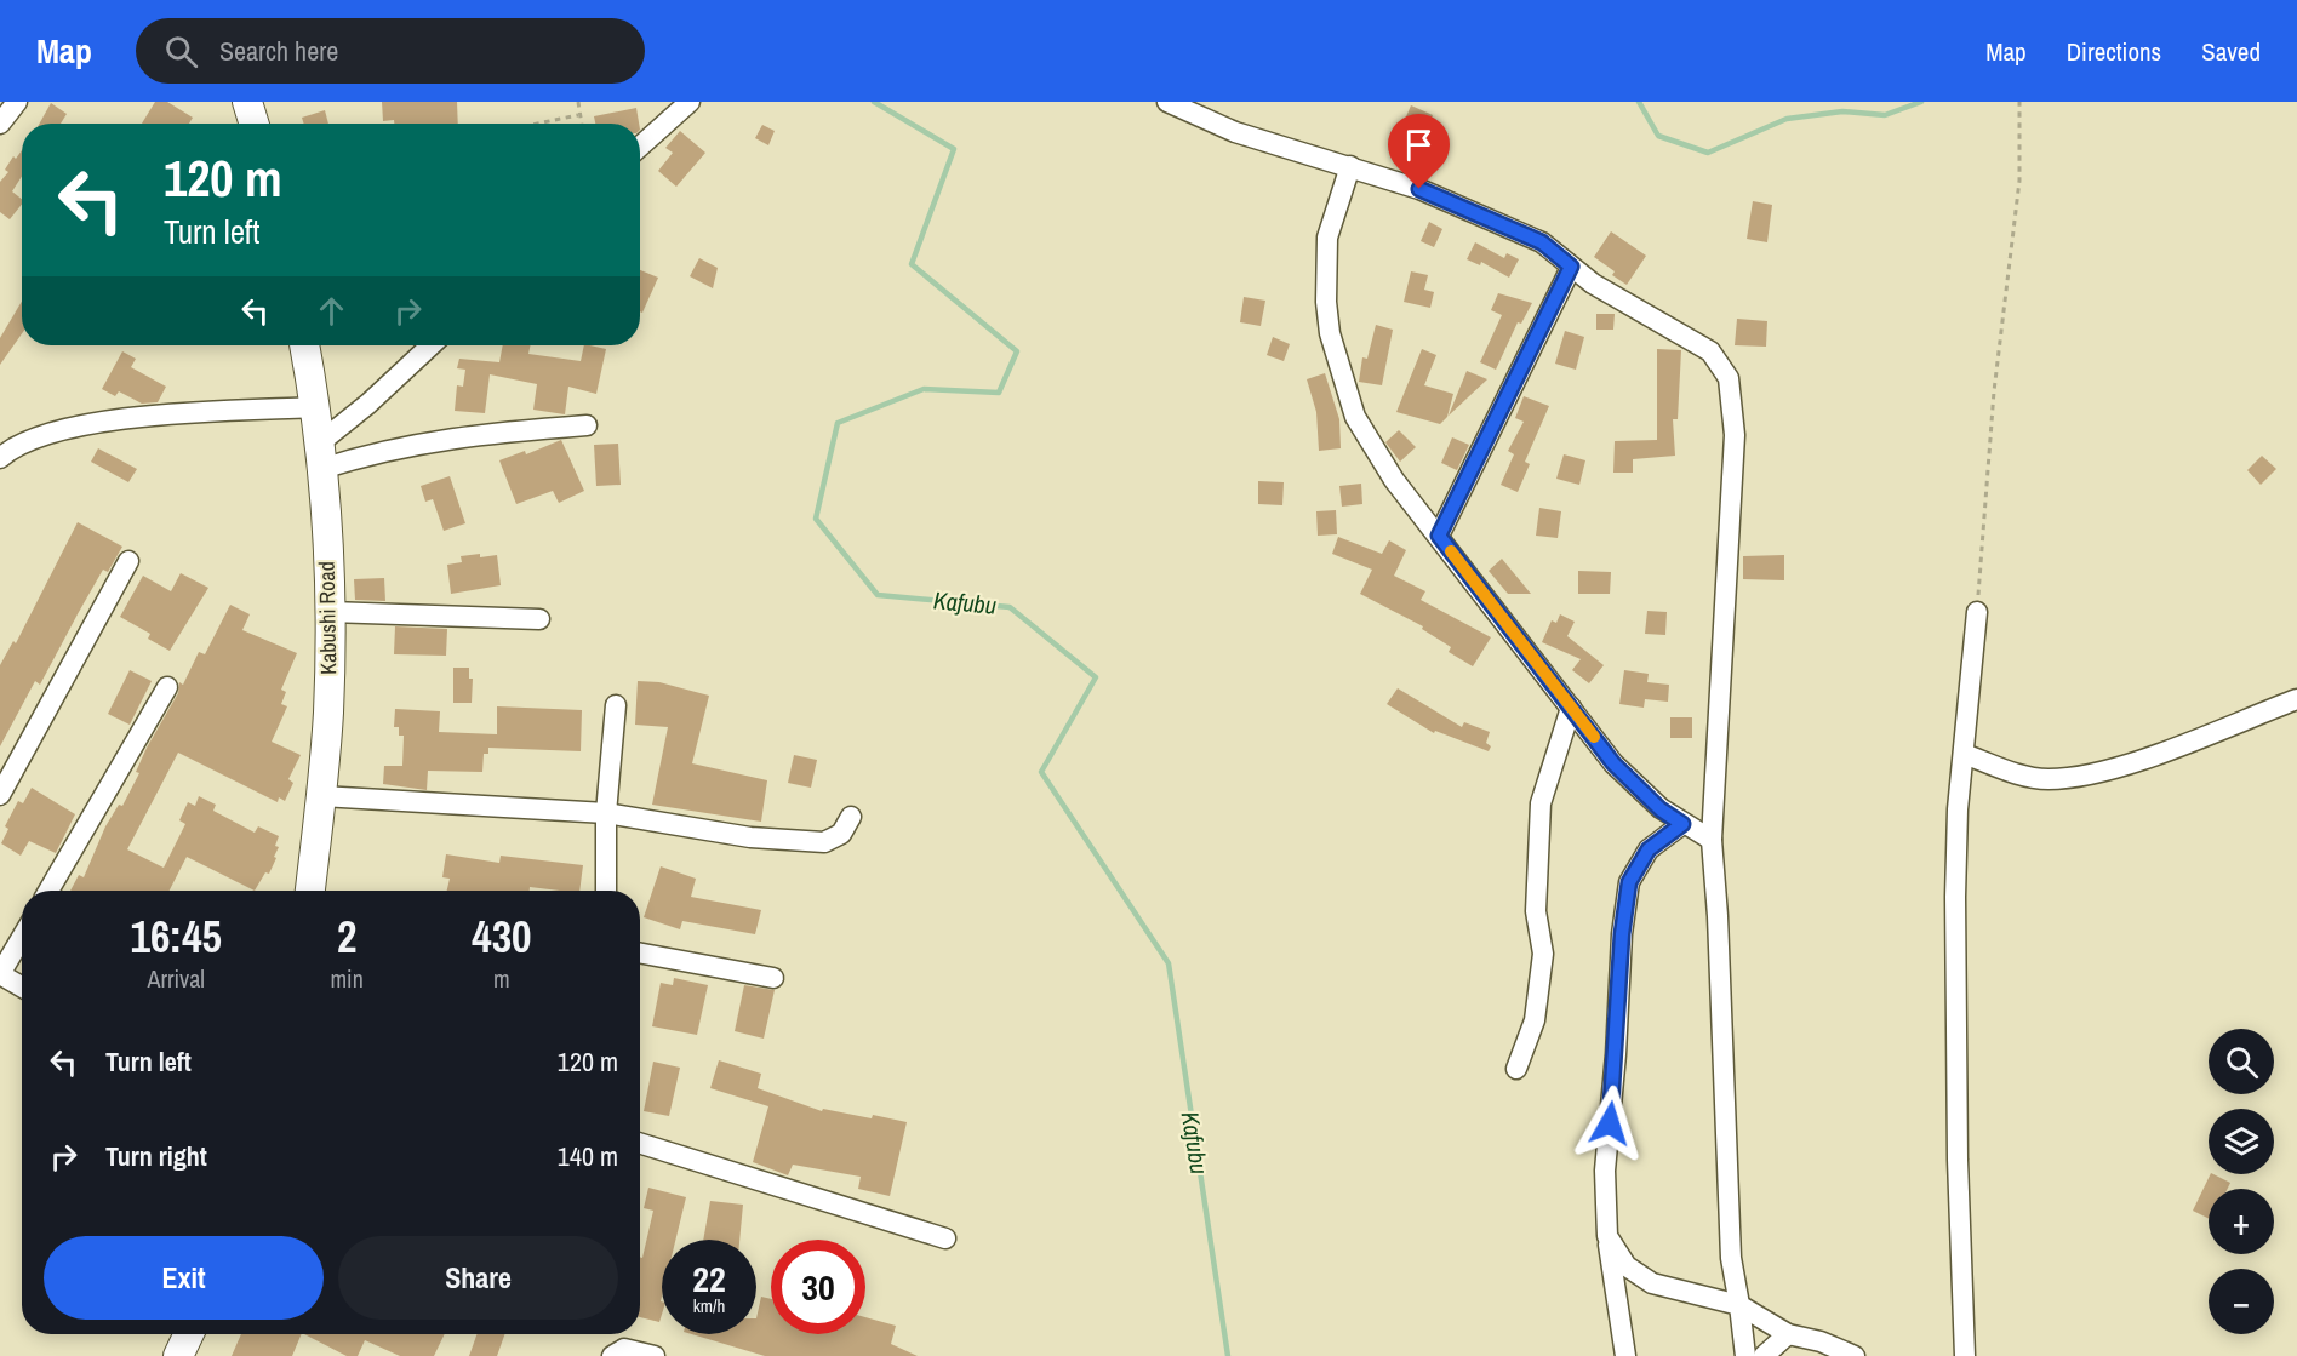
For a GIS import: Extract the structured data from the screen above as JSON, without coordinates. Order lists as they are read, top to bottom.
{
  "streets": {
    "main road": ["Kabushi Road"]
  },
  "water": ["Kafubu"],
  "page": {
    "header": "Map",
    "search": "Search here",
    "nav": ["Map", "Directions", "Saved"],
    "turn": ["120 m", "Turn left"],
    "eta": [
      "16:45",
      "Arrival",
      "2",
      "min",
      "430",
      "m"
    ],
    "list": [
      {
        "name": "Turn left",
        "value": "120 m"
      },
      {
        "name": "Turn right",
        "value": "140 m"
      }
    ],
    "map_buttons": ["+", "−"],
    "buttons": ["Exit", "Share"],
    "speed": "22 km/h",
    "limit": "30"
  }
}
